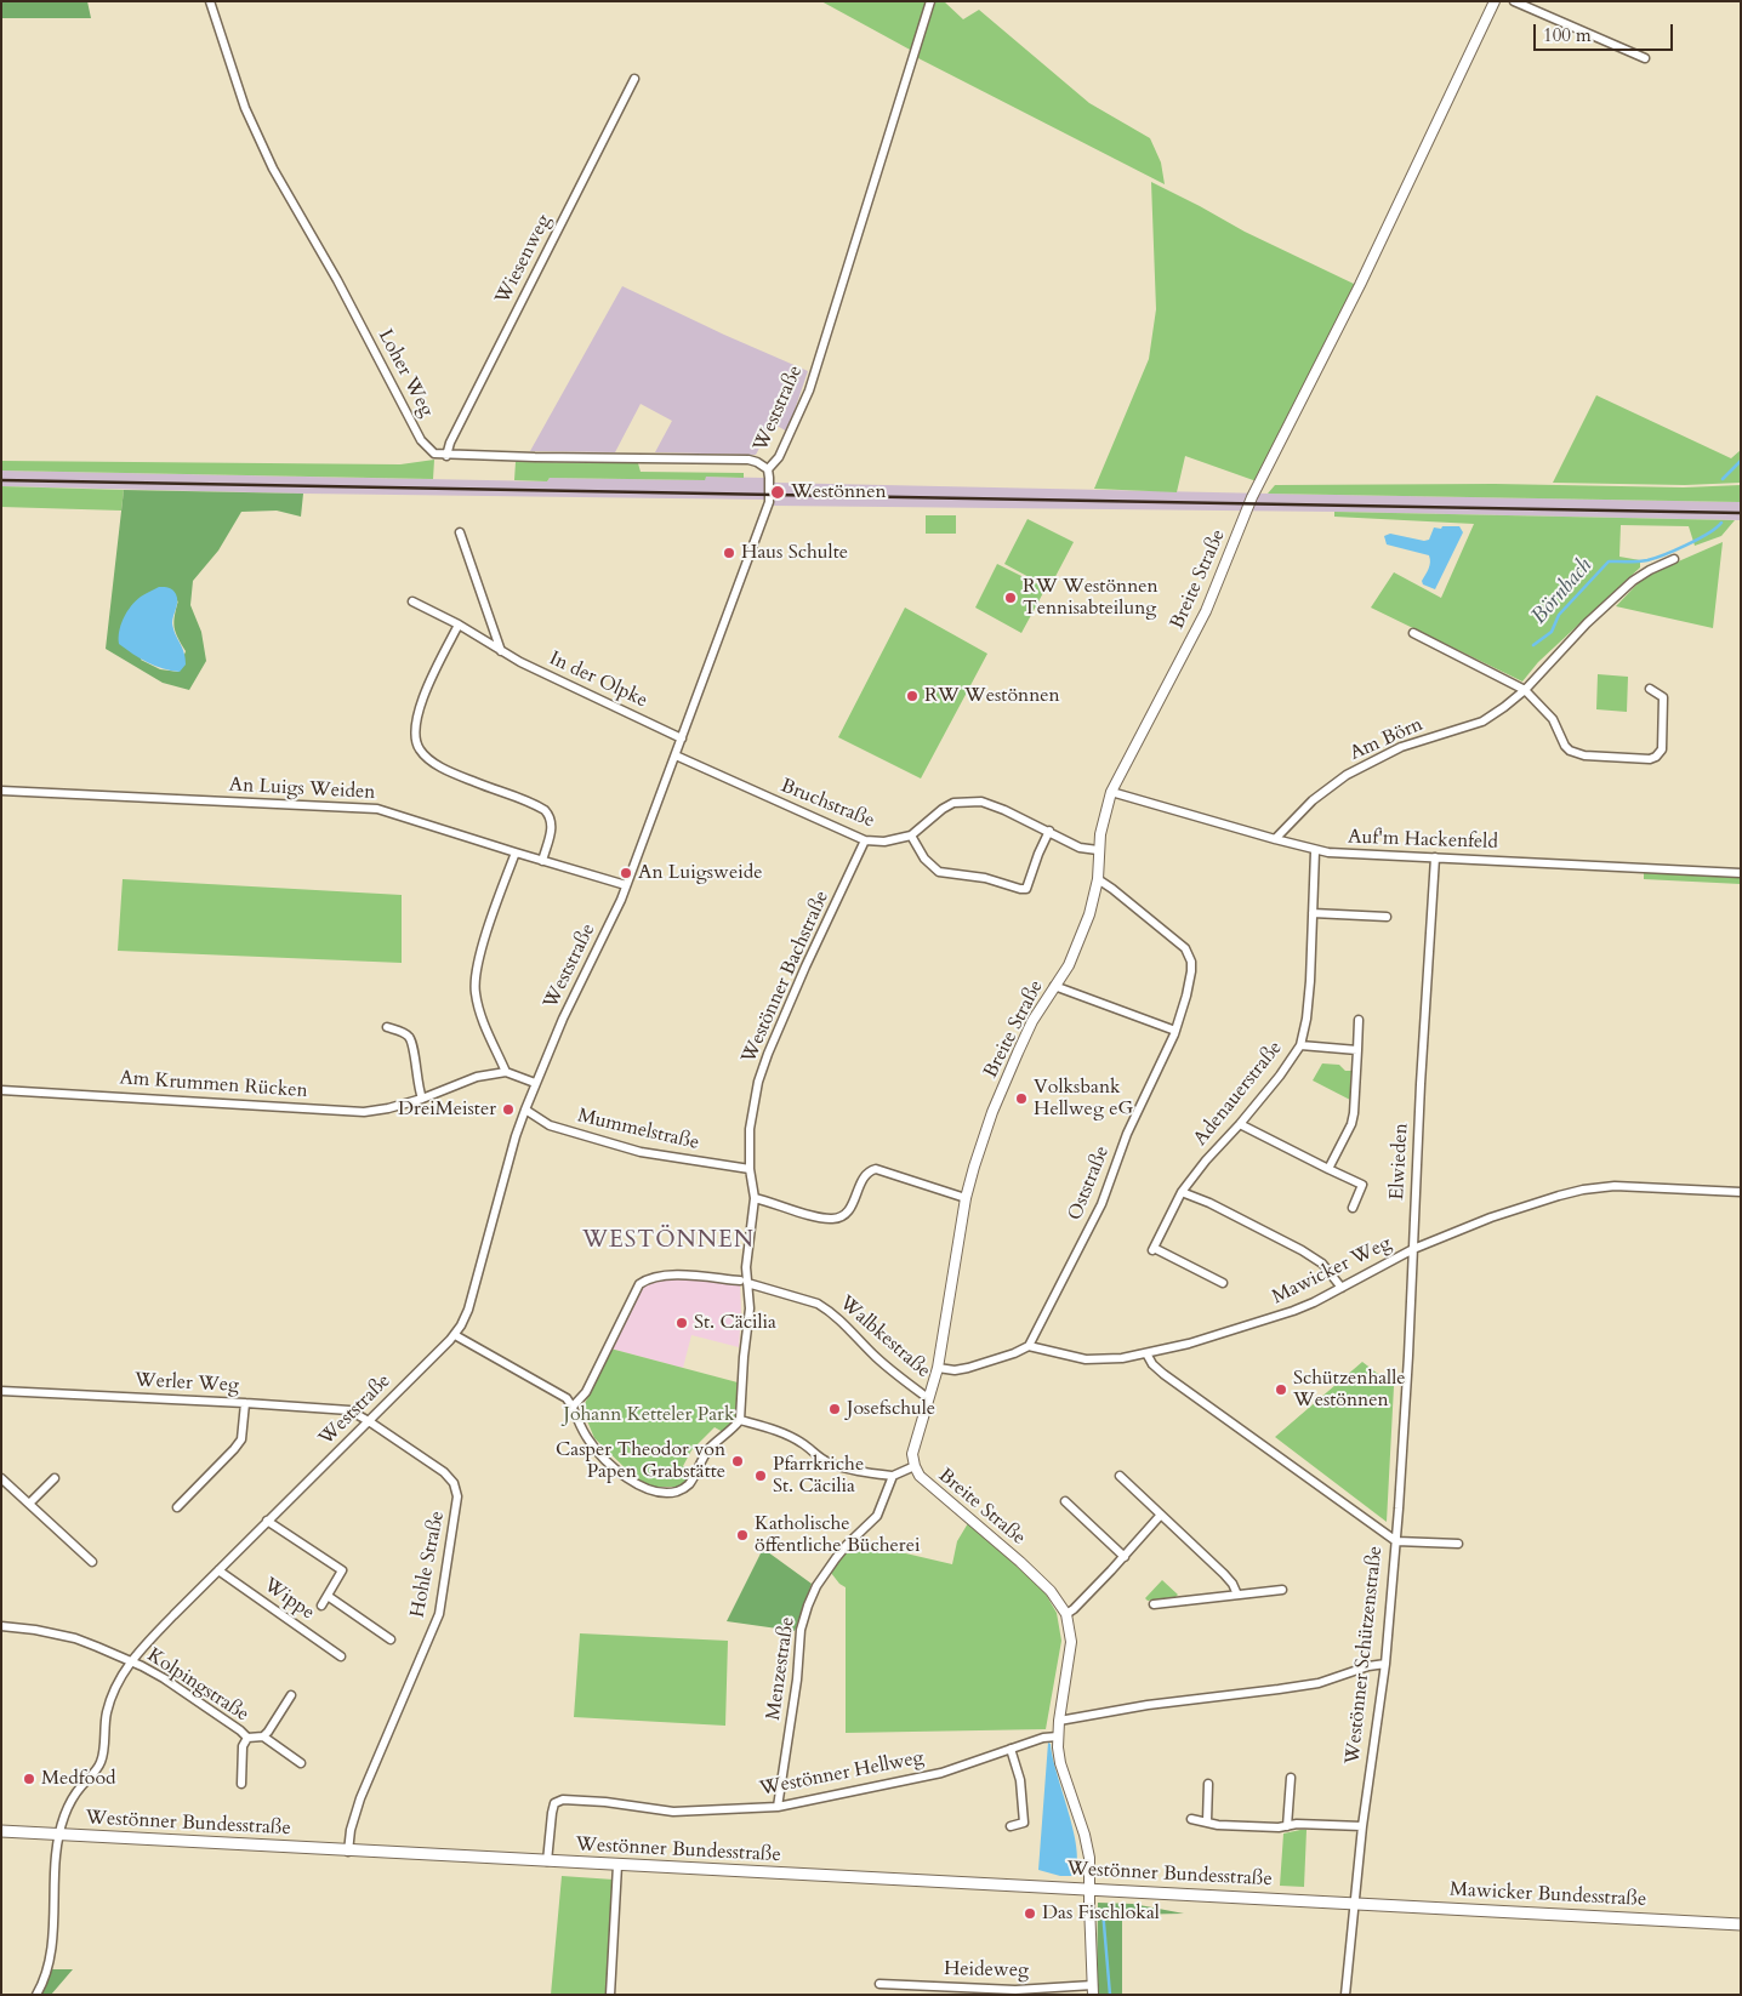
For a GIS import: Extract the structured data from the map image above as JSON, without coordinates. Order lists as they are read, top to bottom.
{
  "streets": {
    "main road": ["Westönner Bundesstraße", "Mawicker Bundesstraße"],
    "street": [
      "Wiesenweg",
      "Loher Weg",
      "Weststraße",
      "Breite Straße",
      "In der Olpke",
      "Am Börn",
      "An Luigs Weiden",
      "Bruchstraße",
      "Auf'm Hackenfeld",
      "Westönner Bachstraße",
      "Am Krummen Rücken",
      "Adenauerstraße",
      "Mummelstraße",
      "Elwieden",
      "Oststraße",
      "Mawicker Weg",
      "Walbkestraße",
      "Werler Weg",
      "Hohle Straße",
      "Wippe",
      "Westönner Schützenstraße",
      "Menzestraße",
      "Kolpingstraße",
      "Westönner Hellweg",
      "Heideweg"
    ]
  },
  "crossings": [
    ["Wiesenweg", "Loher Weg"],
    ["Weststraße", "In der Olpke"],
    ["Weststraße", "An Luigs Weiden"],
    ["Weststraße", "Bruchstraße"],
    ["Weststraße", "Mummelstraße"],
    ["Weststraße", "Werler Weg"],
    ["Weststraße", "Hohle Straße"],
    ["Weststraße", "Wippe"],
    ["Weststraße", "Kolpingstraße"],
    ["Weststraße", "Westönner Bundesstraße"],
    ["Breite Straße", "Bruchstraße"],
    ["Breite Straße", "Auf'm Hackenfeld"],
    ["Breite Straße", "Oststraße"],
    ["Breite Straße", "Walbkestraße"],
    ["Breite Straße", "Westönner Hellweg"],
    ["Breite Straße", "Westönner Bundesstraße"],
    ["Breite Straße", "Heideweg"],
    ["Am Börn", "Auf'm Hackenfeld"],
    ["Bruchstraße", "Westönner Bachstraße"],
    ["Auf'm Hackenfeld", "Adenauerstraße"],
    ["Auf'm Hackenfeld", "Elwieden"],
    ["Westönner Bachstraße", "Mummelstraße"],
    ["Westönner Bachstraße", "Walbkestraße"],
    ["Elwieden", "Mawicker Weg"],
    ["Elwieden", "Westönner Schützenstraße"],
    ["Oststraße", "Mawicker Weg"],
    ["Mawicker Weg", "Westönner Schützenstraße"],
    ["Werler Weg", "Hohle Straße"],
    ["Hohle Straße", "Westönner Bundesstraße"],
    ["Westönner Schützenstraße", "Westönner Bundesstraße"],
    ["Westönner Schützenstraße", "Mawicker Bundesstraße"],
    ["Menzestraße", "Westönner Hellweg"],
    ["Westönner Hellweg", "Westönner Bundesstraße"],
    ["Westönner Bundesstraße", "Mawicker Bundesstraße"],
    ["Westönner Bundesstraße", "Heideweg"]
  ],
  "districts": ["WESTÖNNEN"],
  "water": ["Börnbach"],
  "parks": ["Johann Ketteler Park"],
  "places": [
    "Westönnen",
    "Haus Schulte",
    "RW Westönnen Tennisabteilung",
    "RW Westönnen",
    "An Luigsweide",
    "Volksbank Hellweg eG",
    "DreiMeister",
    "St. Cäcilia",
    "Schützenhalle Westönnen",
    "Josefschule",
    "Casper Theodor von Papen Grabstätte",
    "Pfarrkriche St. Cäcilia",
    "Katholische öffentliche Bücherei",
    "Medfood",
    "Das Fischlokal"
  ],
  "scale_bar": "100 m"
}
